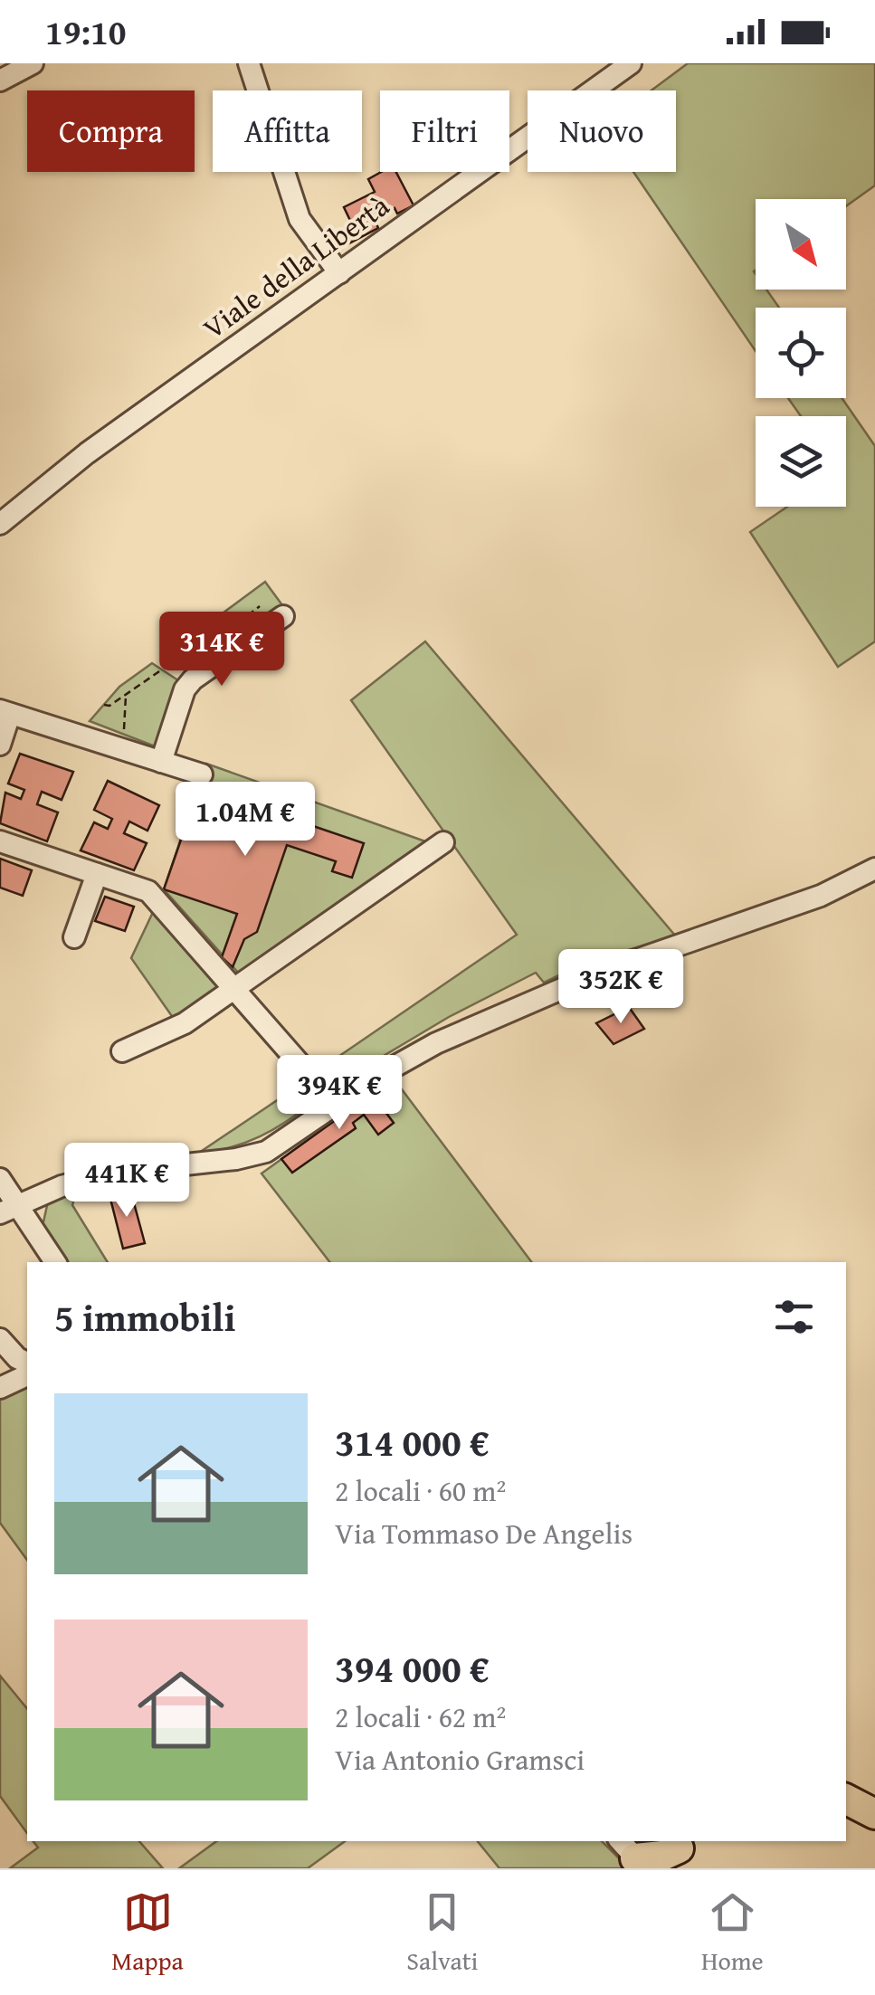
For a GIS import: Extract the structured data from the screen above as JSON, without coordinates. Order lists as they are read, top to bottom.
{
  "streets": {
    "street": ["Viale della Libertà"]
  },
  "north": "bottom right",
  "page": {
    "status": "19:10",
    "chip": [
      "Compra",
      "Affitta",
      "Filtri",
      "Nuovo"
    ],
    "price": [
      "314K €",
      "1.04M €",
      "352K €",
      "394K €",
      "441K €"
    ],
    "heading": "5 immobili",
    "list": [
      {
        "name": "314 000 €",
        "note": "2 locali · 60 m² · Via Tommaso De Angelis"
      },
      {
        "name": "394 000 €",
        "note": "2 locali · 62 m² · Via Antonio Gramsci"
      }
    ],
    "tabs": ["Mappa", "Salvati", "Home"]
  }
}
